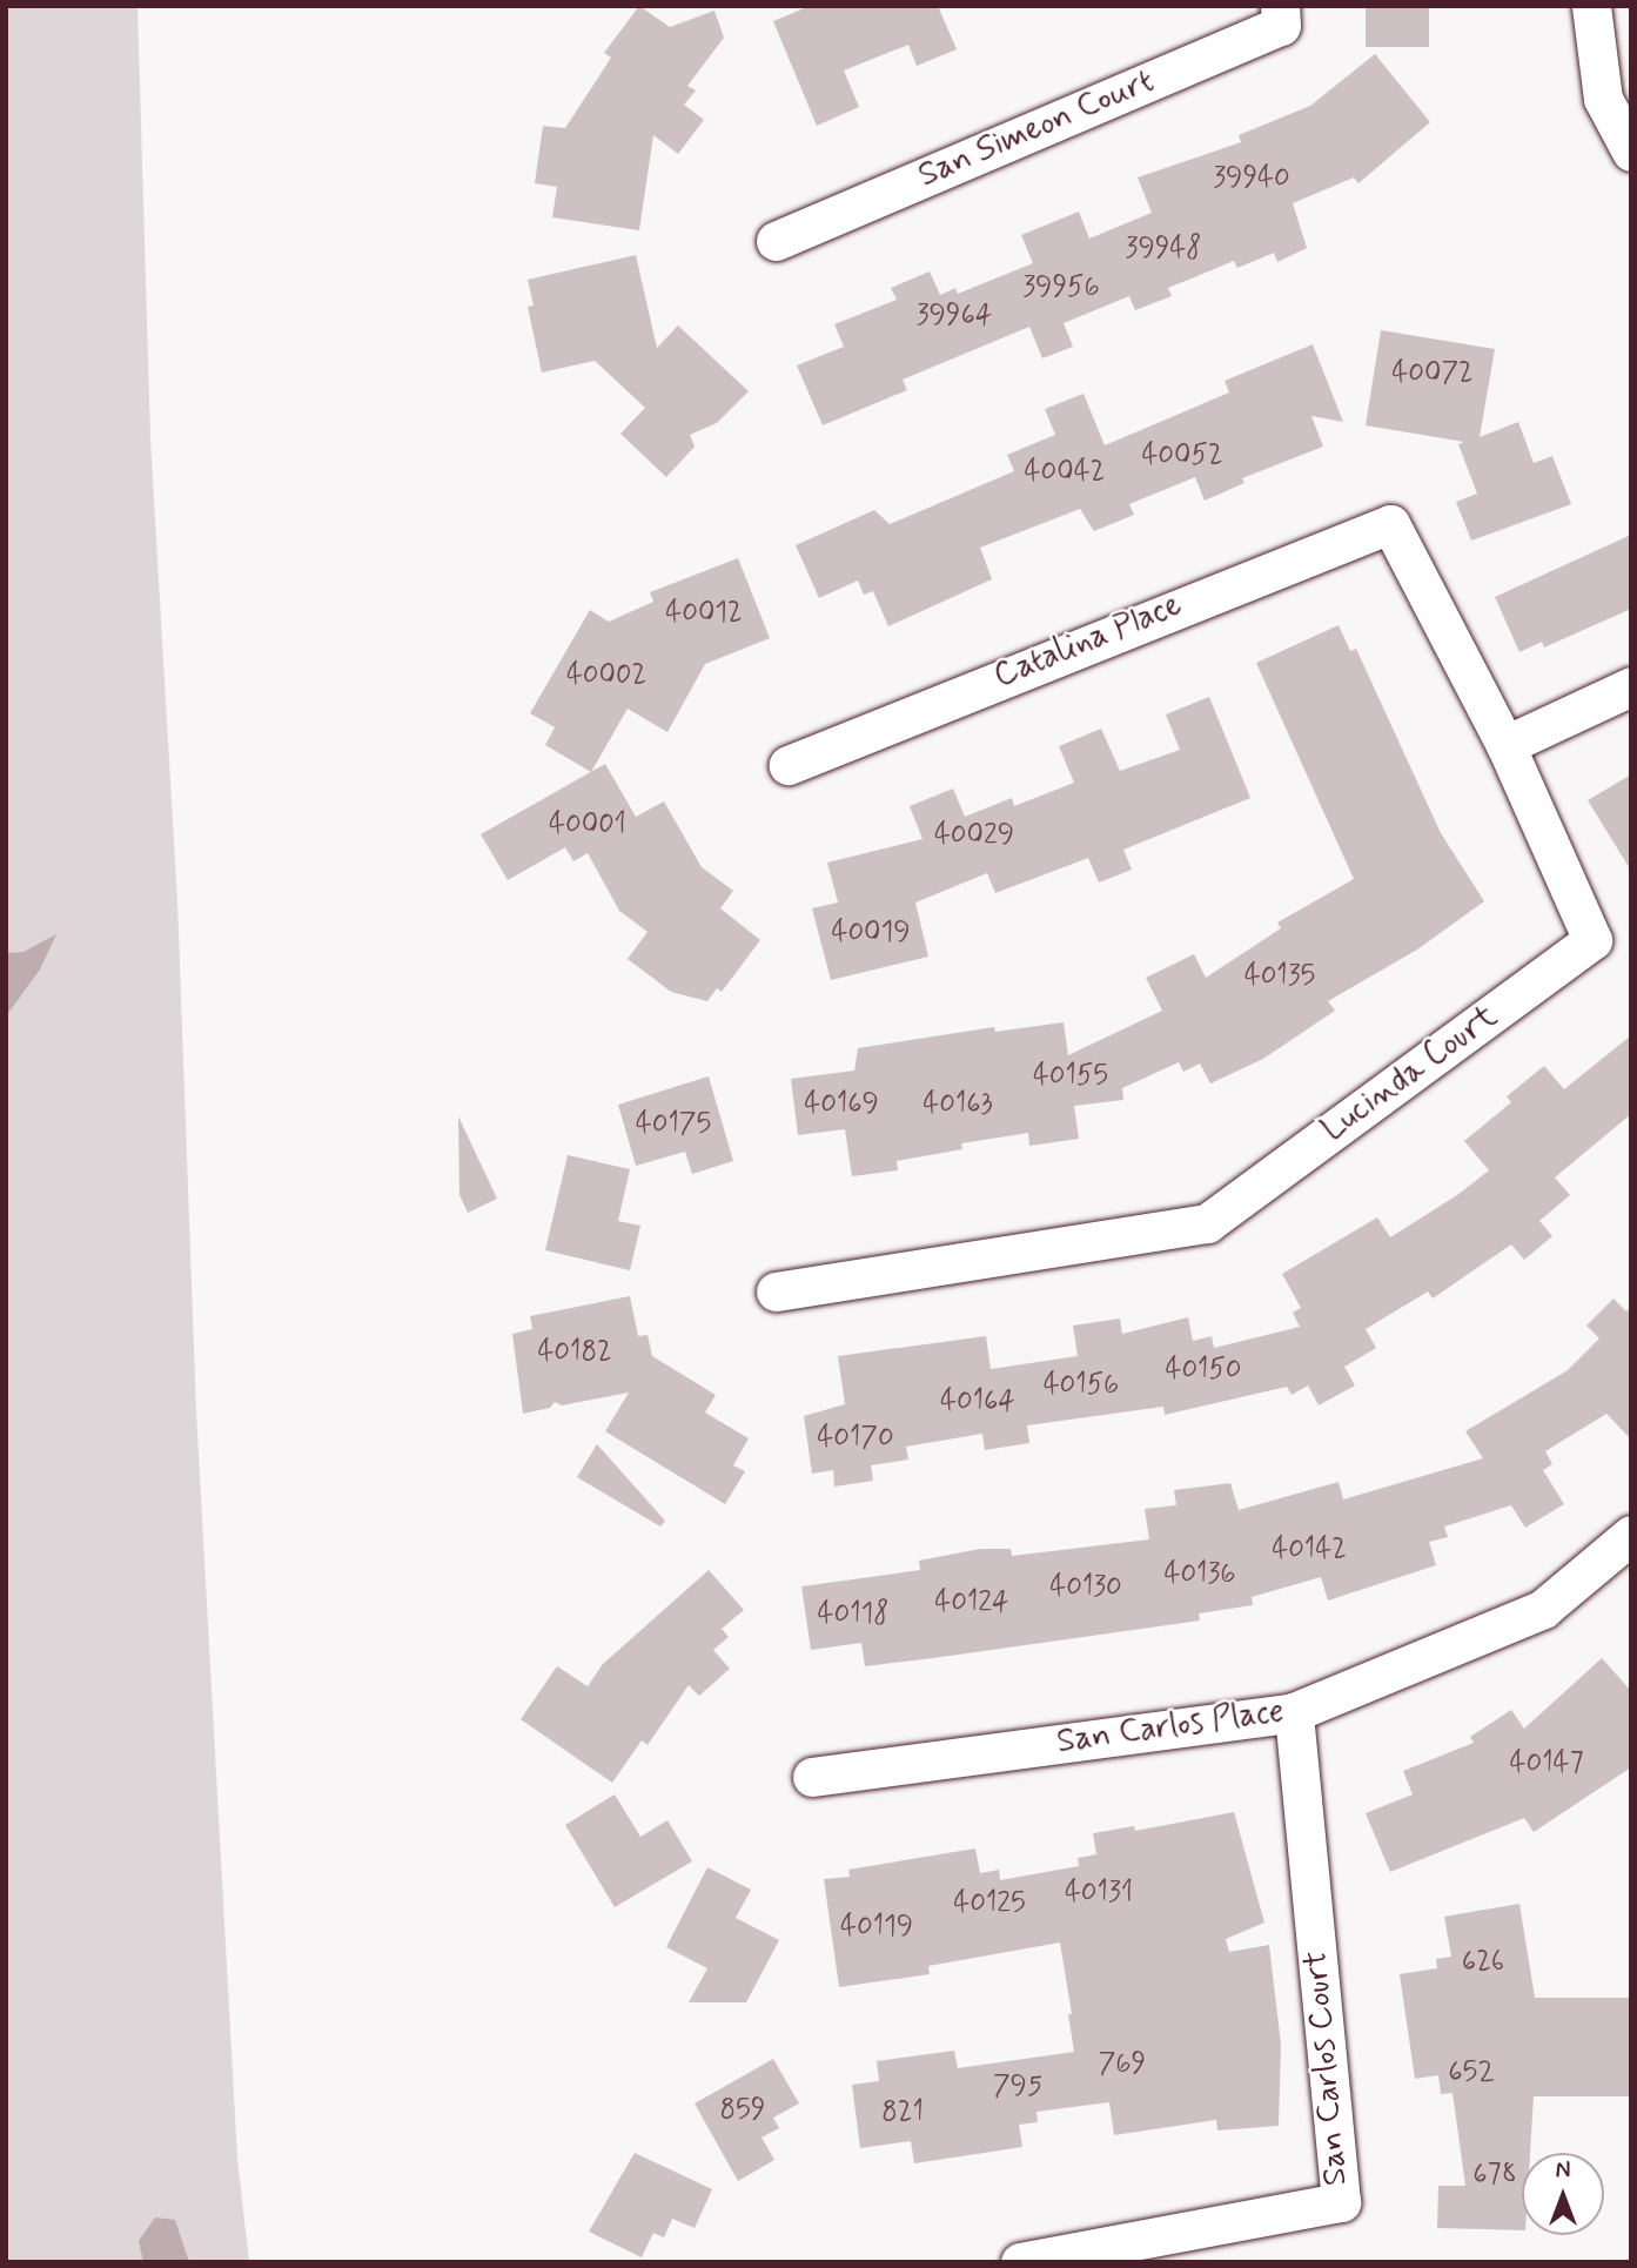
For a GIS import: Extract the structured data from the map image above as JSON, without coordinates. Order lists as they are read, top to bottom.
{
  "streets": {
    "street": [
      "San Simeon Court",
      "Catalina Place",
      "Lucinda Court",
      "San Carlos Place",
      "San Carlos Court"
    ]
  },
  "crossings": [
    ["Catalina Place", "Lucinda Court"],
    ["San Carlos Place", "San Carlos Court"]
  ],
  "house_numbers": [
    "39940",
    "39948",
    "39956",
    "39964",
    "40072",
    "40052",
    "40042",
    "40012",
    "40002",
    "40001",
    "40029",
    "40019",
    "40135",
    "40155",
    "40169",
    "40163",
    "40175",
    "40182",
    "40150",
    "40156",
    "40164",
    "40170",
    "40142",
    "40136",
    "40130",
    "40124",
    "40118",
    "40147",
    "40131",
    "40125",
    "40119",
    "626",
    "769",
    "652",
    "795",
    "859",
    "821",
    "678"
  ],
  "north": "top"
}
